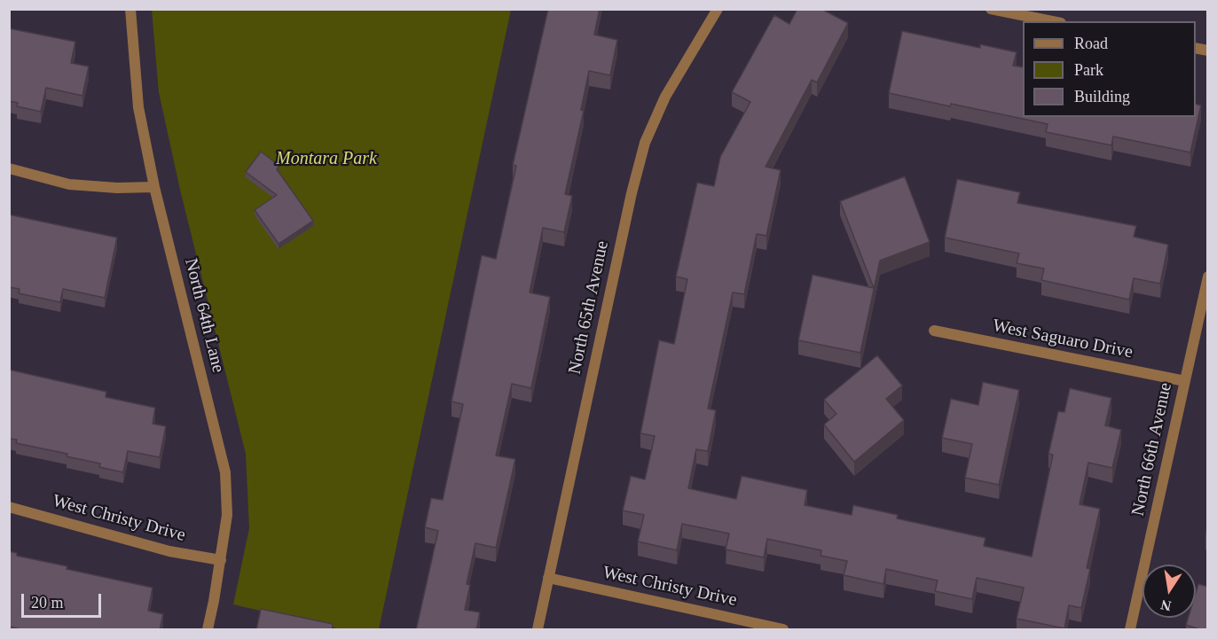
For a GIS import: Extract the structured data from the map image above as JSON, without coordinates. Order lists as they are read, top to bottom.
{
  "streets": {
    "street": [
      "North 65th Avenue",
      "North 64th Lane",
      "West Saguaro Drive",
      "North 66th Avenue",
      "West Christy Drive"
    ]
  },
  "crossings": [
    ["North 65th Avenue", "West Christy Drive"],
    ["North 64th Lane", "West Christy Drive"],
    ["West Saguaro Drive", "North 66th Avenue"]
  ],
  "parks": ["Montara Park"],
  "legend": ["Road", "Park", "Building"],
  "scale_bar": "20 m",
  "north": "bottom"
}
